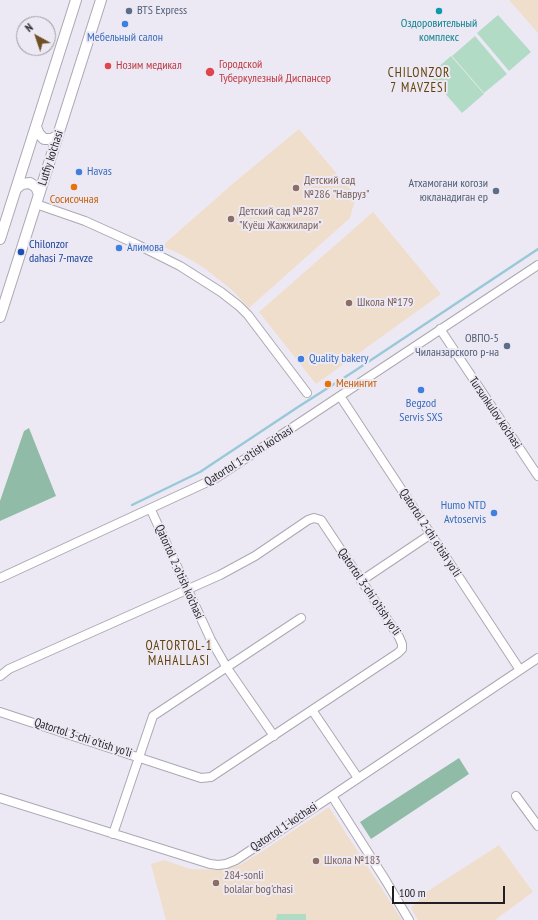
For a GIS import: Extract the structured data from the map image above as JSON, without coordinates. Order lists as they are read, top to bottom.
{
  "streets": {
    "main road": ["Lutfiy ko'chasi"],
    "street": [
      "Tursunkulov ko'chasi",
      "Qatortol 1-o'tish ko'chasi",
      "Qatortol 2-chi o'tish yo'li",
      "Qatortol 2-o'tish ko'chasi",
      "Qatortol 3-chi o'tish yo'li",
      "Qatortol 1-ko'chasi"
    ]
  },
  "crossings": [
    ["Tursunkulov ko'chasi", "Qatortol 1-o'tish ko'chasi"],
    ["Qatortol 1-o'tish ko'chasi", "Qatortol 2-chi o'tish yo'li"],
    ["Qatortol 1-o'tish ko'chasi", "Qatortol 2-o'tish ko'chasi"],
    ["Qatortol 2-chi o'tish yo'li", "Qatortol 1-ko'chasi"],
    ["Qatortol 2-o'tish ko'chasi", "Qatortol 3-chi o'tish yo'li"]
  ],
  "districts": ["CHILONZOR 7 MAVZESI", "QATORTOL-1 MAHALLASI"],
  "places": [
    "BTS Express",
    "Оздоровительный комплекс",
    "Мебельный салон",
    "Нозим медикал",
    "Городской Туберкулезный Диспансер",
    "Havas",
    "Сосисочная",
    "Детский сад №286 \"Навруз\"",
    "Атхамогани когози юкланадиган ер",
    "Детский сад №287 \"Куёш Жажжилари\"",
    "Алимова",
    "Chilonzor dahasi 7-mavze",
    "Школа №179",
    "ОВПО-5 Чиланзарского р-на",
    "Quality bakery",
    "Менингит",
    "Begzod Servis SXS",
    "Humo NTD Avtoservis",
    "Школа №183",
    "284-sonli bolalar bog'chasi"
  ],
  "scale_bar": "100 m",
  "north": "top left"
}
